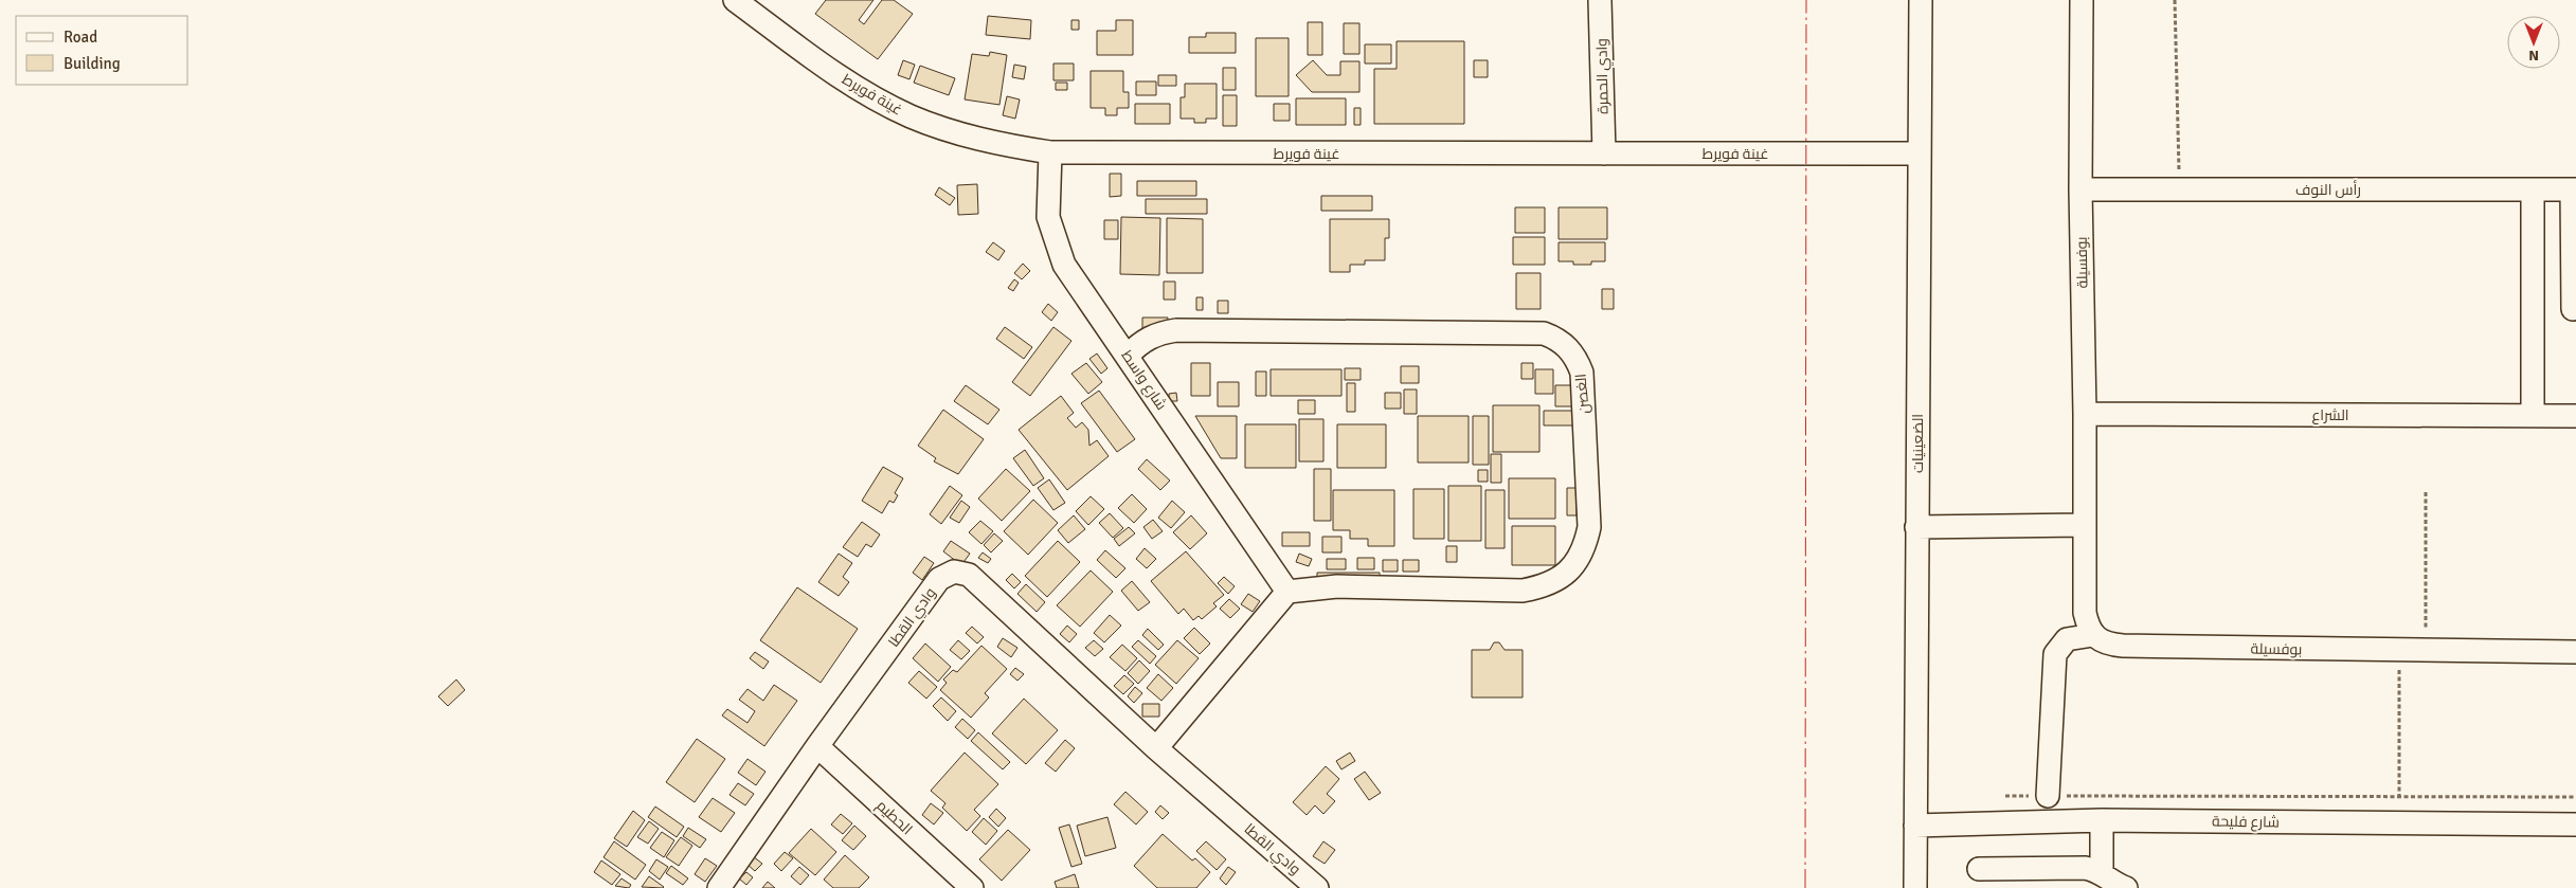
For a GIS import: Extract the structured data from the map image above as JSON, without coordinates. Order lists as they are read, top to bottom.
{
  "streets": {
    "street": [
      "وادي الحمرة",
      "غينة فويرط",
      "رأس النوف",
      "بوفسيلة",
      "شارع واسط",
      "الغصن",
      "الشراع",
      "الضعينيات",
      "وادي القطا",
      "الحطيم",
      "شارع فليحة"
    ]
  },
  "crossings": [
    ["وادي الحمرة", "غينة فويرط"],
    ["غينة فويرط", "شارع واسط"],
    ["غينة فويرط", "الضعينيات"],
    ["رأس النوف", "بوفسيلة"],
    ["بوفسيلة", "الشراع"],
    ["شارع واسط", "الغصن"],
    ["الضعينيات", "شارع فليحة"],
    ["وادي القطا", "الحطيم"]
  ],
  "legend": ["Road", "Building"],
  "north": "bottom"
}
